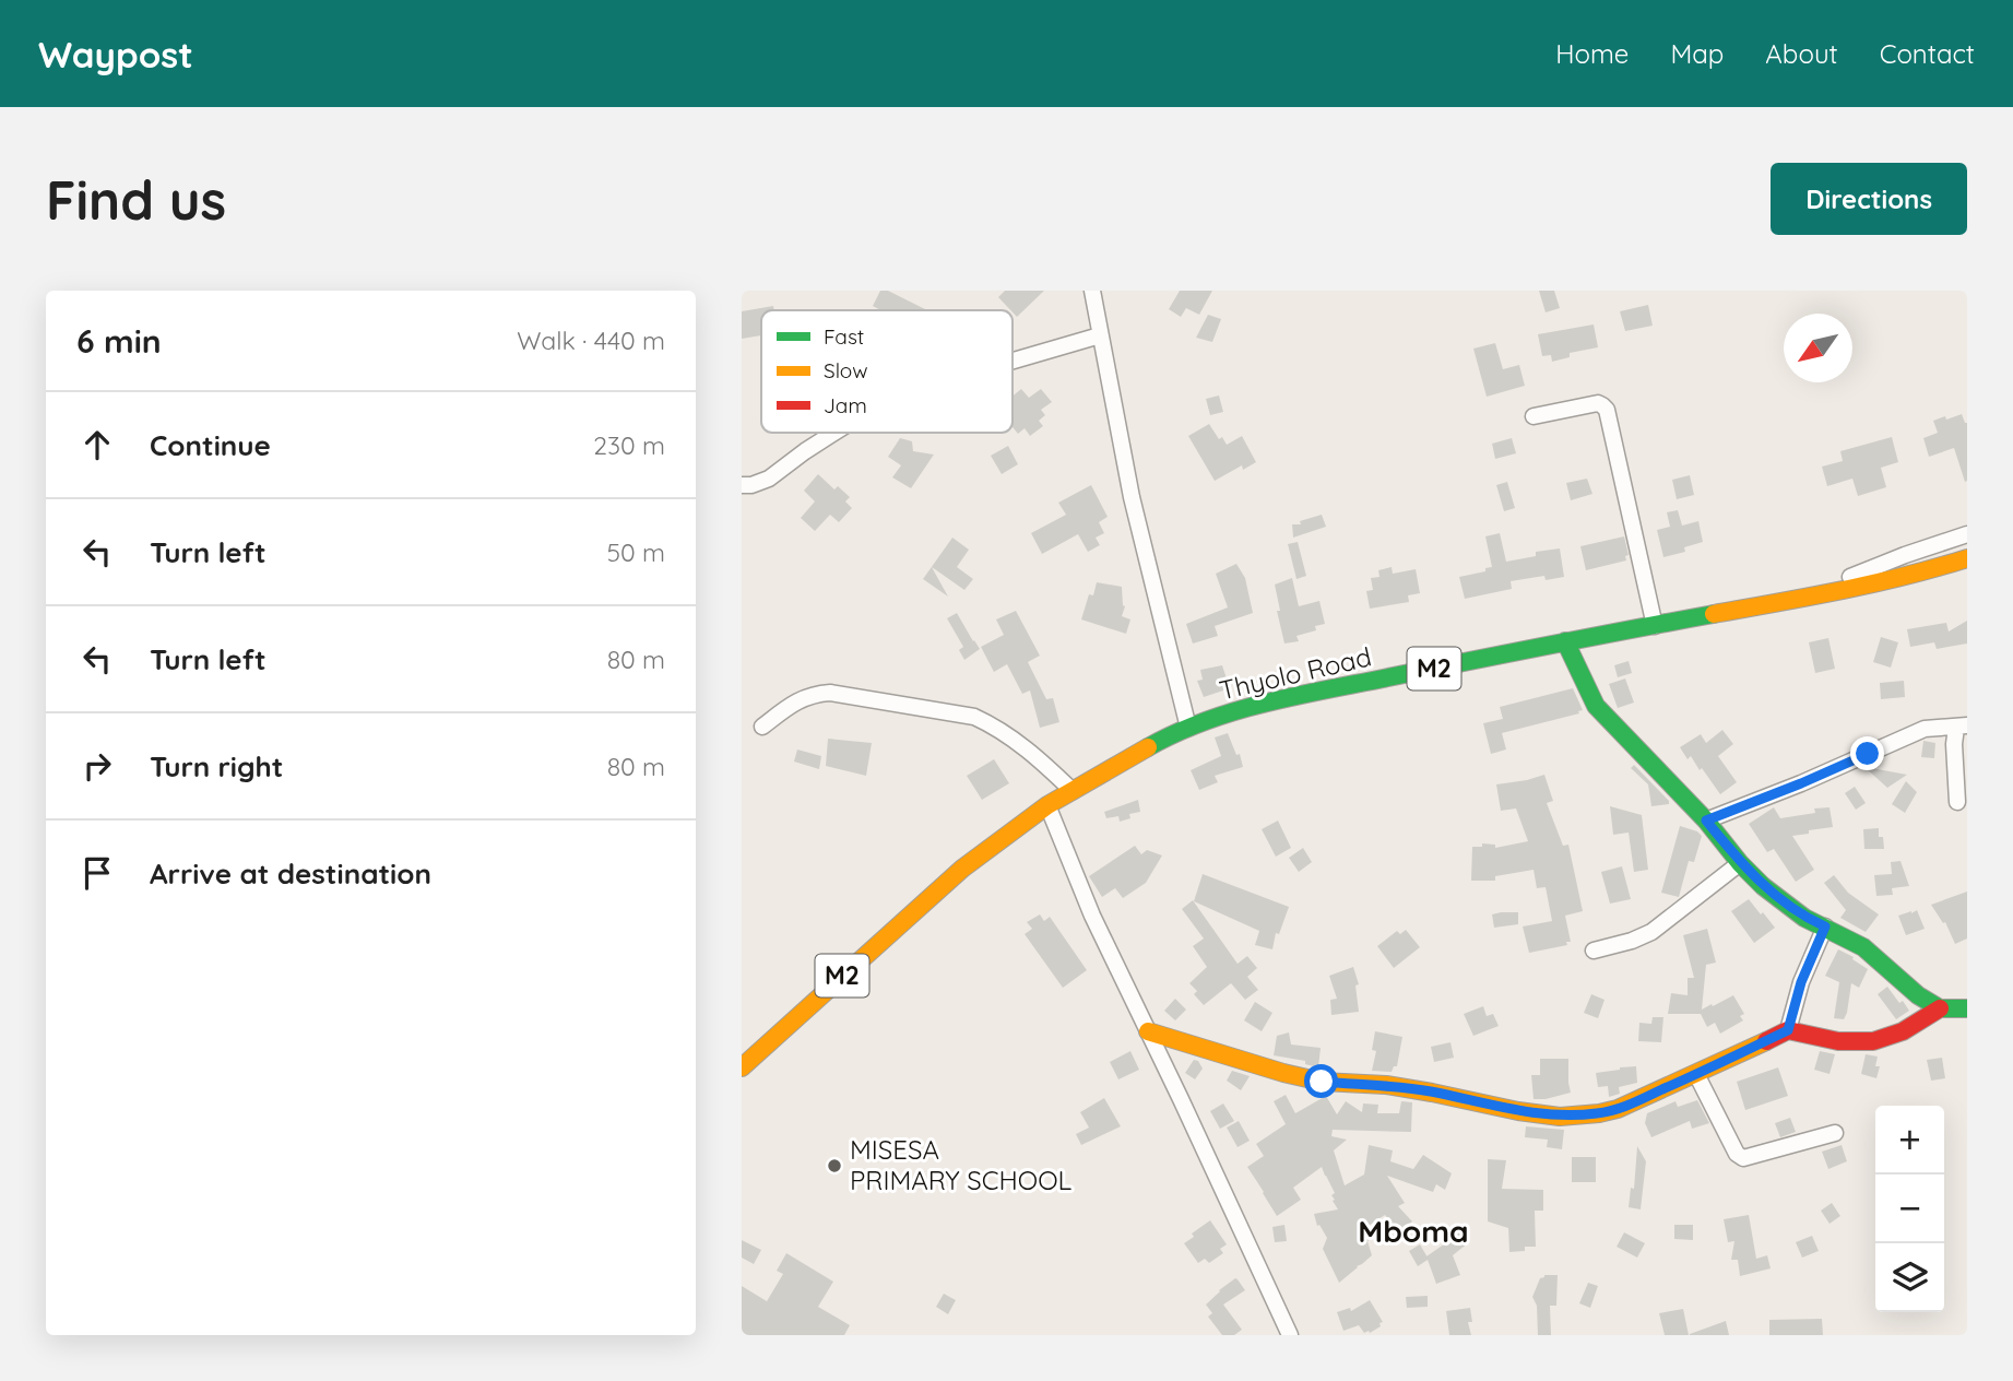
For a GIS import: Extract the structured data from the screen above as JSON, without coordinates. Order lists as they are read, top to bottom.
{
  "streets": {
    "main road": ["M2", "Thyolo Road"]
  },
  "districts": ["Mboma"],
  "places": ["MISESA PRIMARY SCHOOL"],
  "legend": ["Fast", "Slow", "Jam"],
  "north": "bottom left",
  "page": {
    "header": "Waypost",
    "nav": [
      "Home",
      "Map",
      "About",
      "Contact"
    ],
    "buttons": "Directions",
    "title": "Find us",
    "heading": ["6 min", "Walk · 440 m"],
    "list": [
      ["Continue", "230 m"],
      ["Turn left", "50 m"],
      ["Turn left", "80 m"],
      ["Turn right", "80 m"],
      "Arrive at destination"
    ],
    "map_buttons": ["+", "−"]
  }
}
